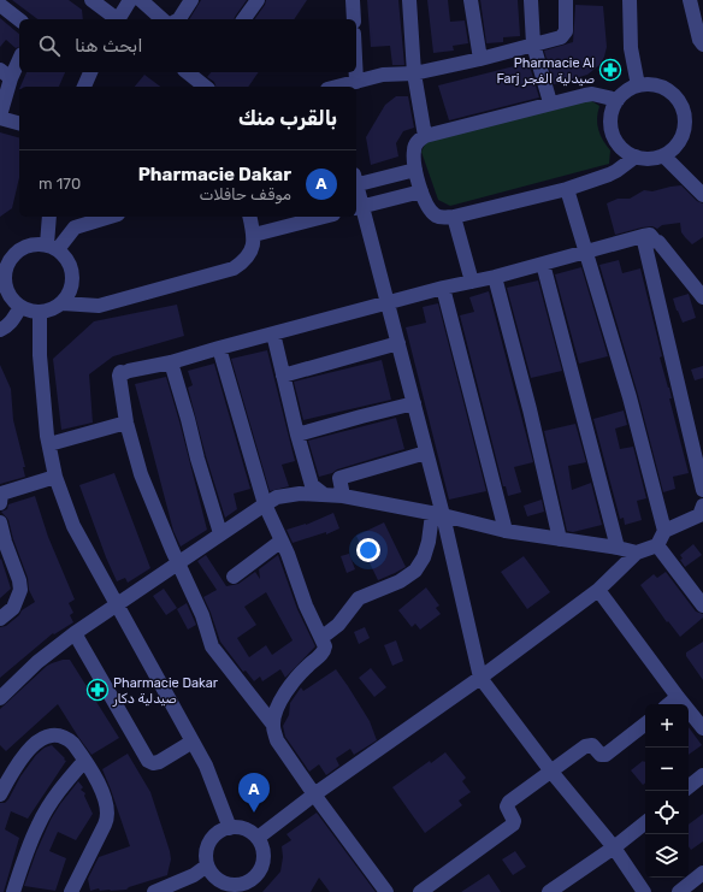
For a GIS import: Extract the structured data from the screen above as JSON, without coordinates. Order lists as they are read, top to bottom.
{
  "places": {
    "pharmacy": ["Pharmacie Al Farj صيدلية الفجر", "Pharmacie Dakar صيدلية دكار"]
  },
  "page": {
    "search": "ابحث هنا",
    "heading": "بالقرب منك",
    "list": [
      {
        "mark": "A",
        "name": "Pharmacie Dakar",
        "note": "موقف حافلات",
        "value": "170 m"
      }
    ],
    "map_buttons": ["+", "−"],
    "pins": "A"
  }
}
